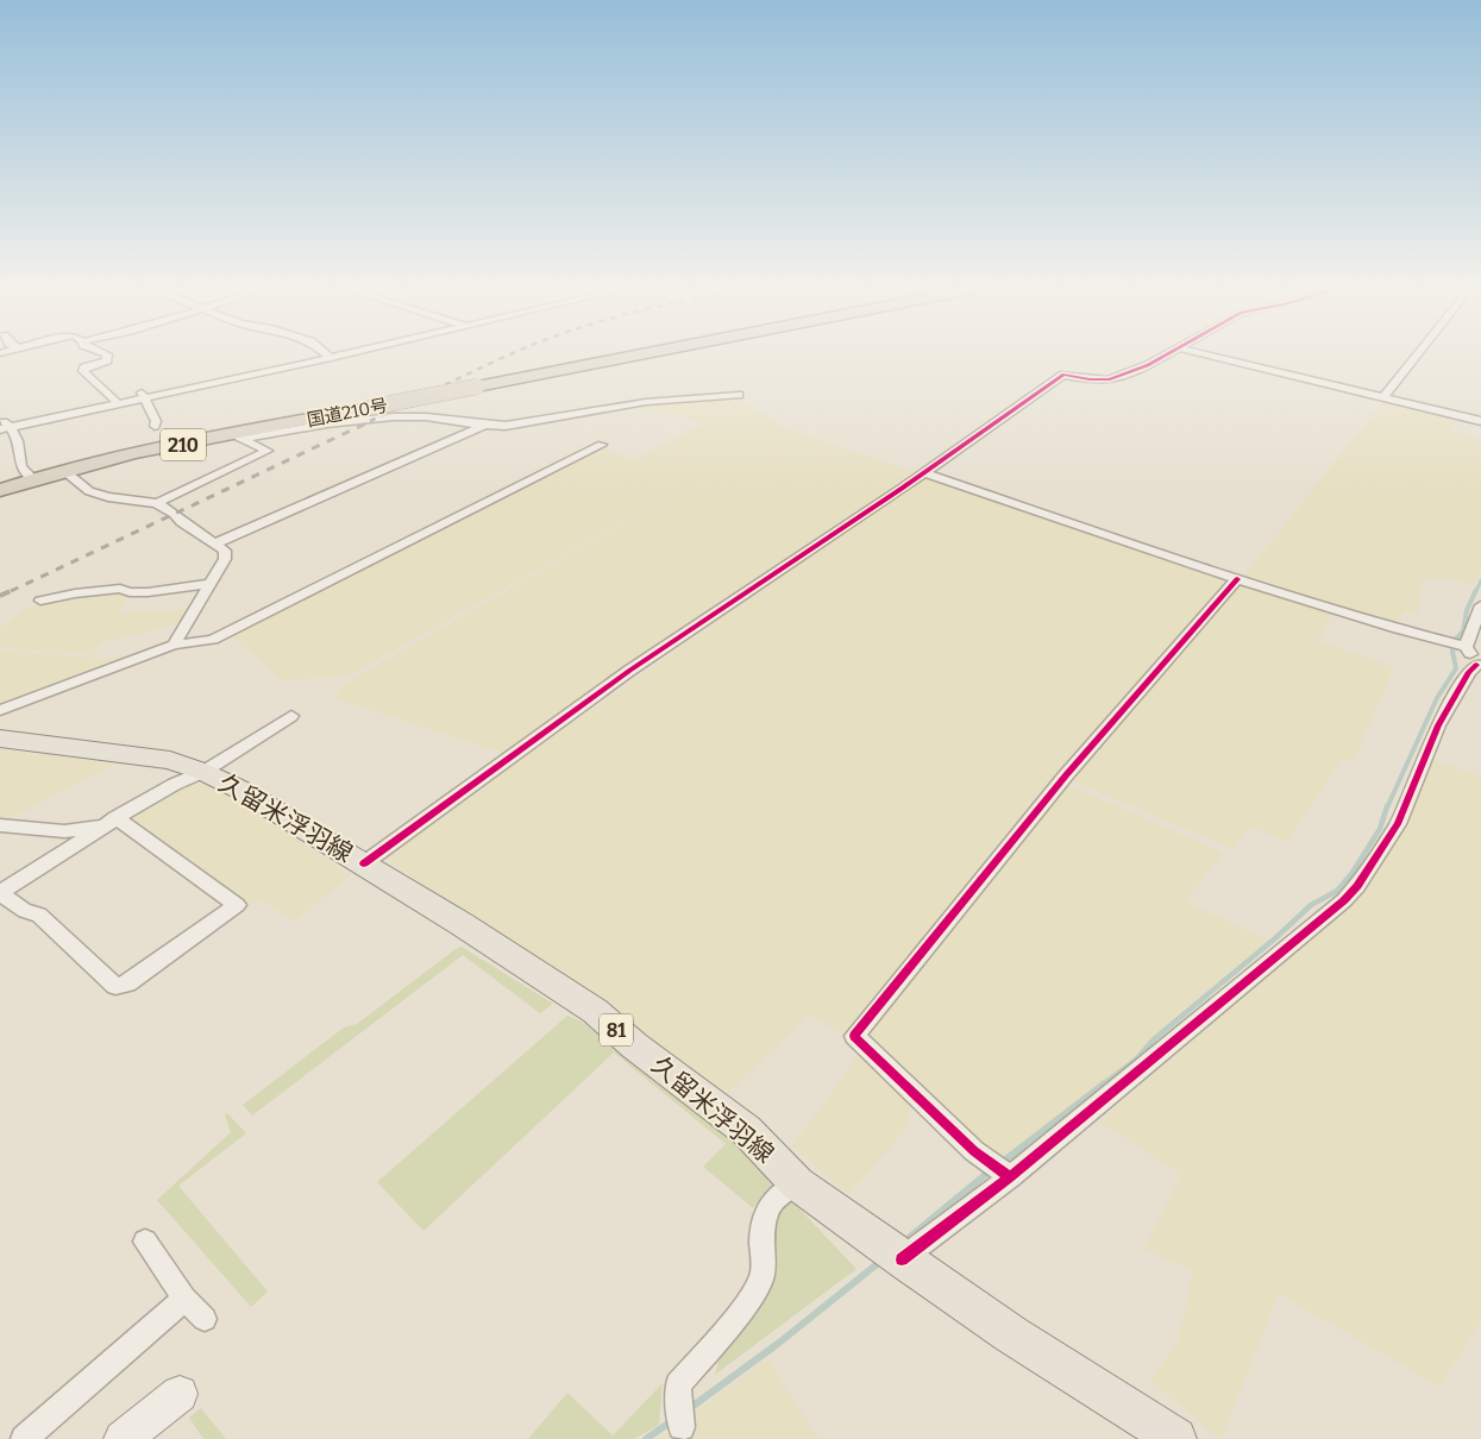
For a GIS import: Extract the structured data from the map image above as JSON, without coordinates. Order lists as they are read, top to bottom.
{
  "streets": {
    "highway": ["国道210号", "210"],
    "main road": ["久留米浮羽線", "81"]
  }
}
